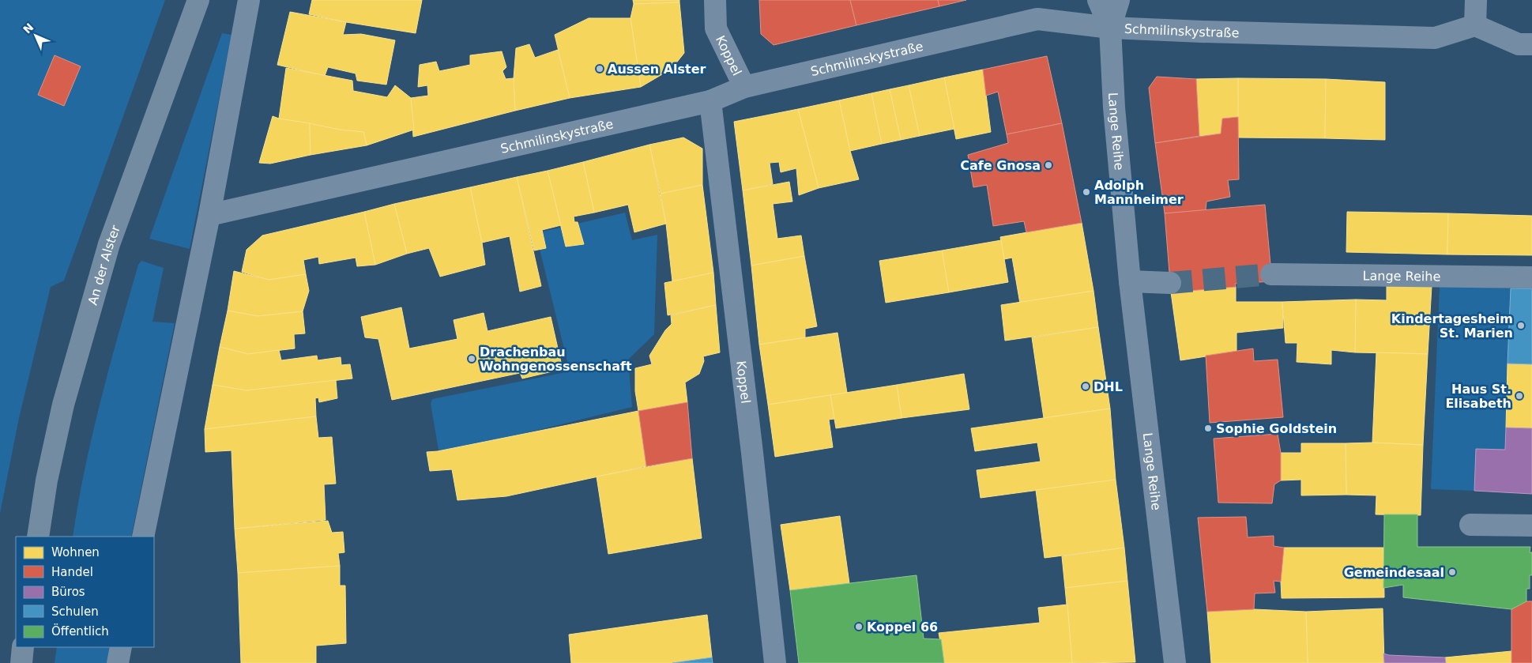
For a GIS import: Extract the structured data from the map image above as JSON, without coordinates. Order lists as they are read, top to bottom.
{
  "streets": {
    "main road": ["An der Alster"],
    "street": ["Schmilinskystraße", "Koppel", "Lange Reihe"]
  },
  "crossings": [
    ["Schmilinskystraße", "Koppel"],
    ["Schmilinskystraße", "Lange Reihe"]
  ],
  "places": [
    "Aussen Alster",
    "Cafe Gnosa",
    "Adolph Mannheimer",
    "Kindertagesheim St. Marien",
    "Drachenbau Wohngenossenschaft",
    "DHL",
    "Haus St. Elisabeth",
    "Sophie Goldstein",
    "Gemeindesaal",
    "Koppel 66"
  ],
  "legend": [
    "Wohnen",
    "Handel",
    "Büros",
    "Schulen",
    "Öffentlich"
  ],
  "north": "top left"
}
